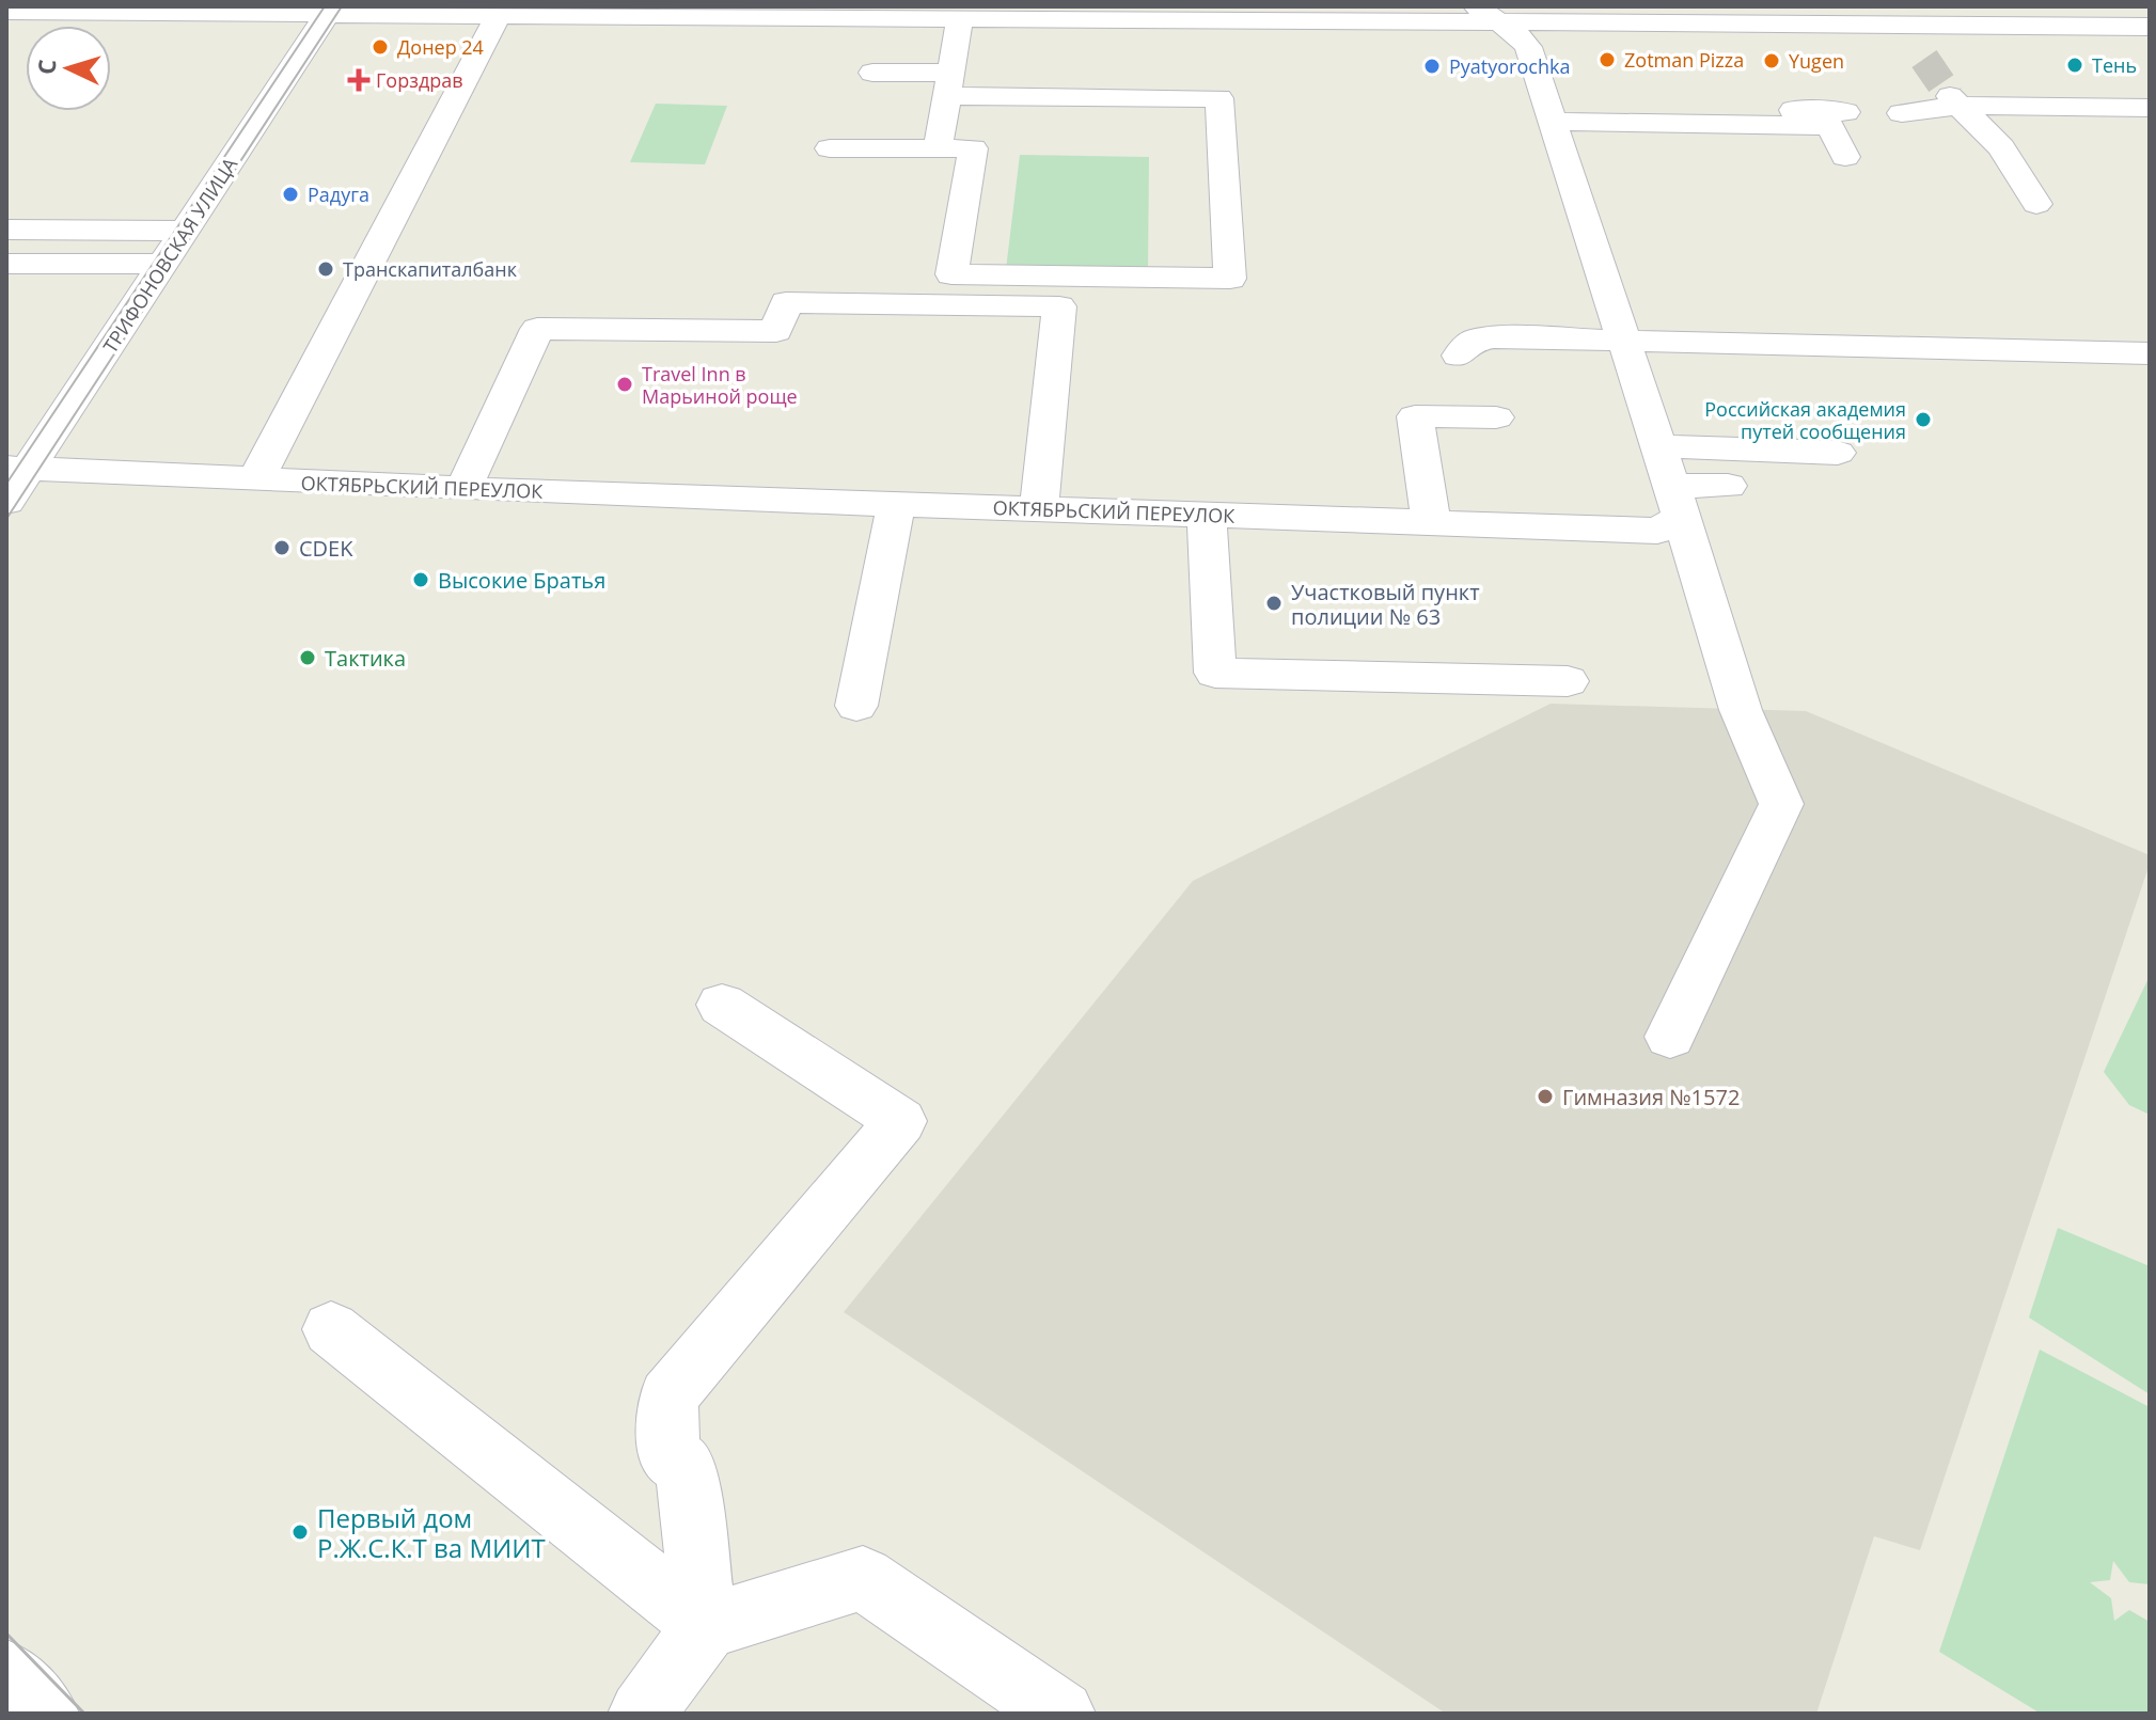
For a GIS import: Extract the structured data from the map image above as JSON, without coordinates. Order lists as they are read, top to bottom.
{
  "streets": {
    "street": ["ТРИФОНОВСКАЯ УЛИЦА", "ОКТЯБРЬСКИЙ ПЕРЕУЛОК"]
  },
  "crossings": [
    ["ТРИФОНОВСКАЯ УЛИЦА", "ОКТЯБРЬСКИЙ ПЕРЕУЛОК"]
  ],
  "places": {
    "other": [
      "Донер 24",
      "Zotman Pizza",
      "Yugen",
      "Тень",
      "Pyatyorochka",
      "Радуга",
      "Транскапиталбанк",
      "Travel Inn в Марьиной роще",
      "Российская академия путей сообщения",
      "CDEK",
      "Высокие Братья",
      "Участковый пункт полиции № 63",
      "Тактика",
      "Гимназия №1572",
      "Первый дом Р.Ж.С.К.Т ва МИИТ"
    ],
    "health": ["Горздрав"]
  },
  "north": "left"
}
